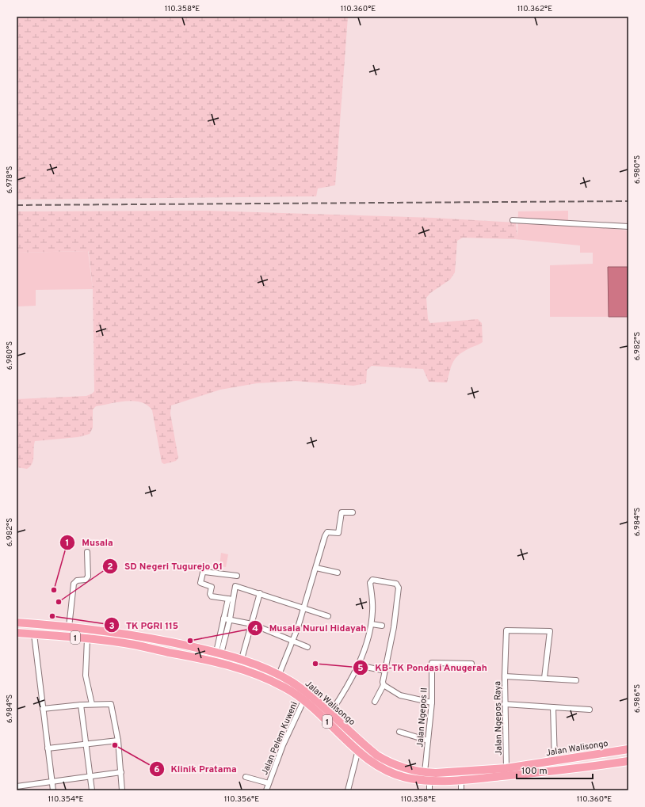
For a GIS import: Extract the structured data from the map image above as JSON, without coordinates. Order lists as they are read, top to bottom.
{
  "streets": {
    "highway": ["1", "Jalan Walisongo"],
    "street": ["Jalan Ngepos II", "Jalan Ngepos Raya", "Jalan Pelem Kuweni"]
  },
  "crossings": [
    ["Jalan Walisongo", "Jalan Ngepos II"],
    ["Jalan Walisongo", "Jalan Ngepos Raya"],
    ["Jalan Walisongo", "Jalan Pelem Kuweni"]
  ],
  "places": [
    "Musala",
    "SD Negeri Tugurejo 01",
    "TK PGRI 115",
    "Musala Nurul Hidayah",
    "KB-TK Pondasi Anugerah",
    "Klinik Pratama"
  ],
  "scale_bar": "100 m",
  "coordinates": [
    "110.358°E",
    "110.360°E",
    "110.362°E",
    "6.980°S",
    "6.978°S",
    "6.982°S",
    "6.984°S",
    "6.986°S",
    "110.354°E",
    "110.356°E"
  ]
}
